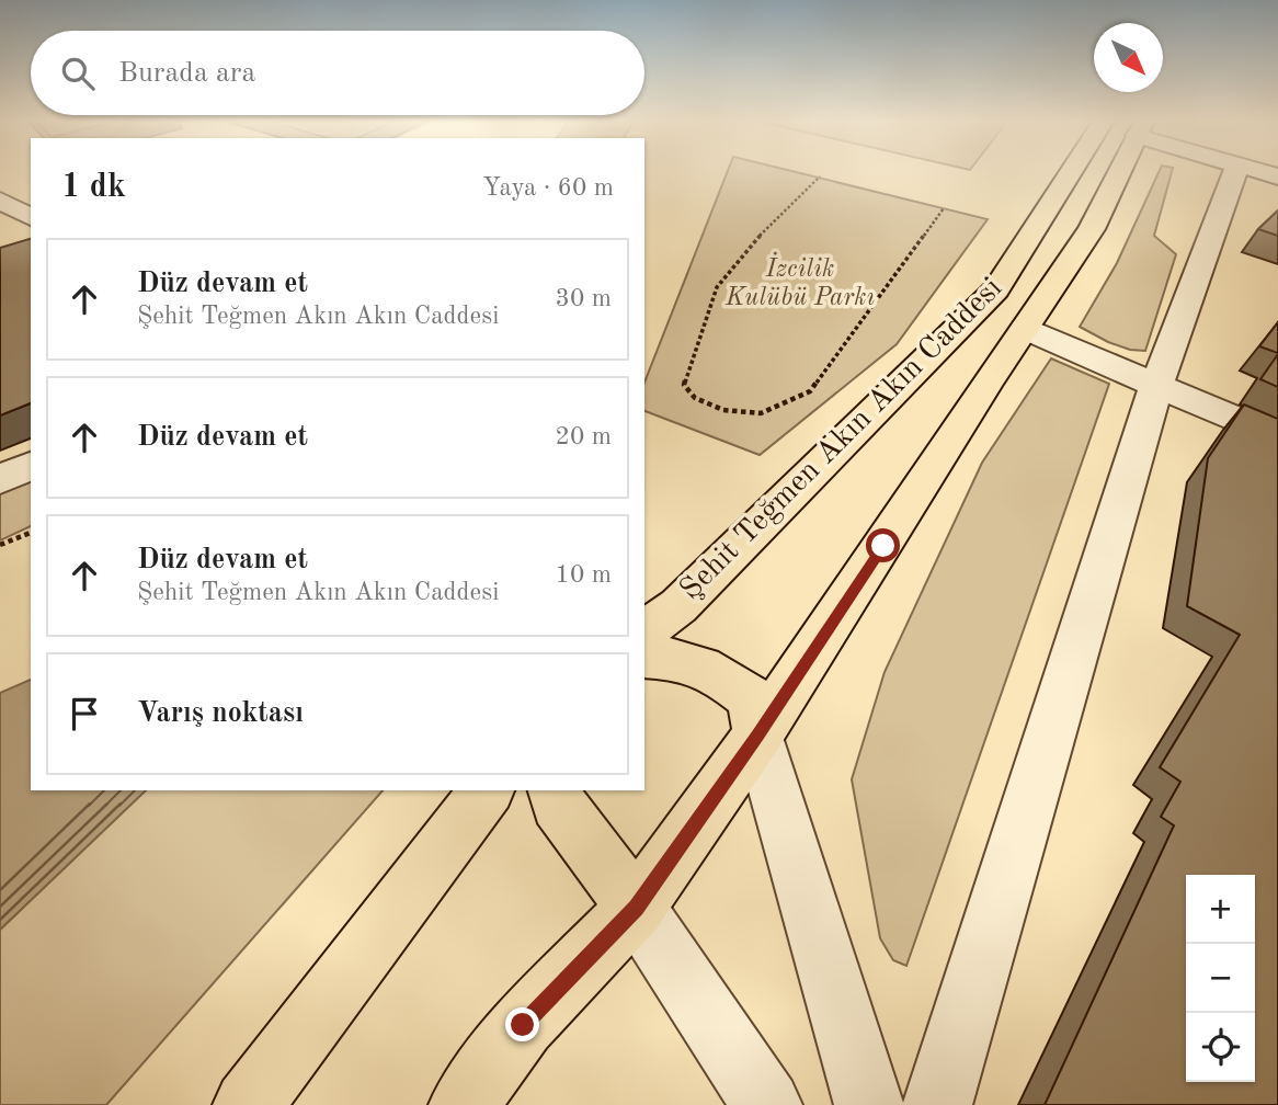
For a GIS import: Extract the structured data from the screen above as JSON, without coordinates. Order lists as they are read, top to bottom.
{
  "streets": {
    "main road": ["Şehit Teğmen Akın Akın Caddesi"]
  },
  "parks": ["İzcilik Kulübü Parkı"],
  "north": "bottom right",
  "page": {
    "search": "Burada ara",
    "heading": ["1 dk", "Yaya · 60 m"],
    "list": [
      ["Düz devam et", "Şehit Teğmen Akın Akın Caddesi", "30 m"],
      ["Düz devam et", "20 m"],
      ["Düz devam et", "Şehit Teğmen Akın Akın Caddesi", "10 m"],
      "Varış noktası"
    ],
    "map_buttons": ["+", "−"]
  }
}
